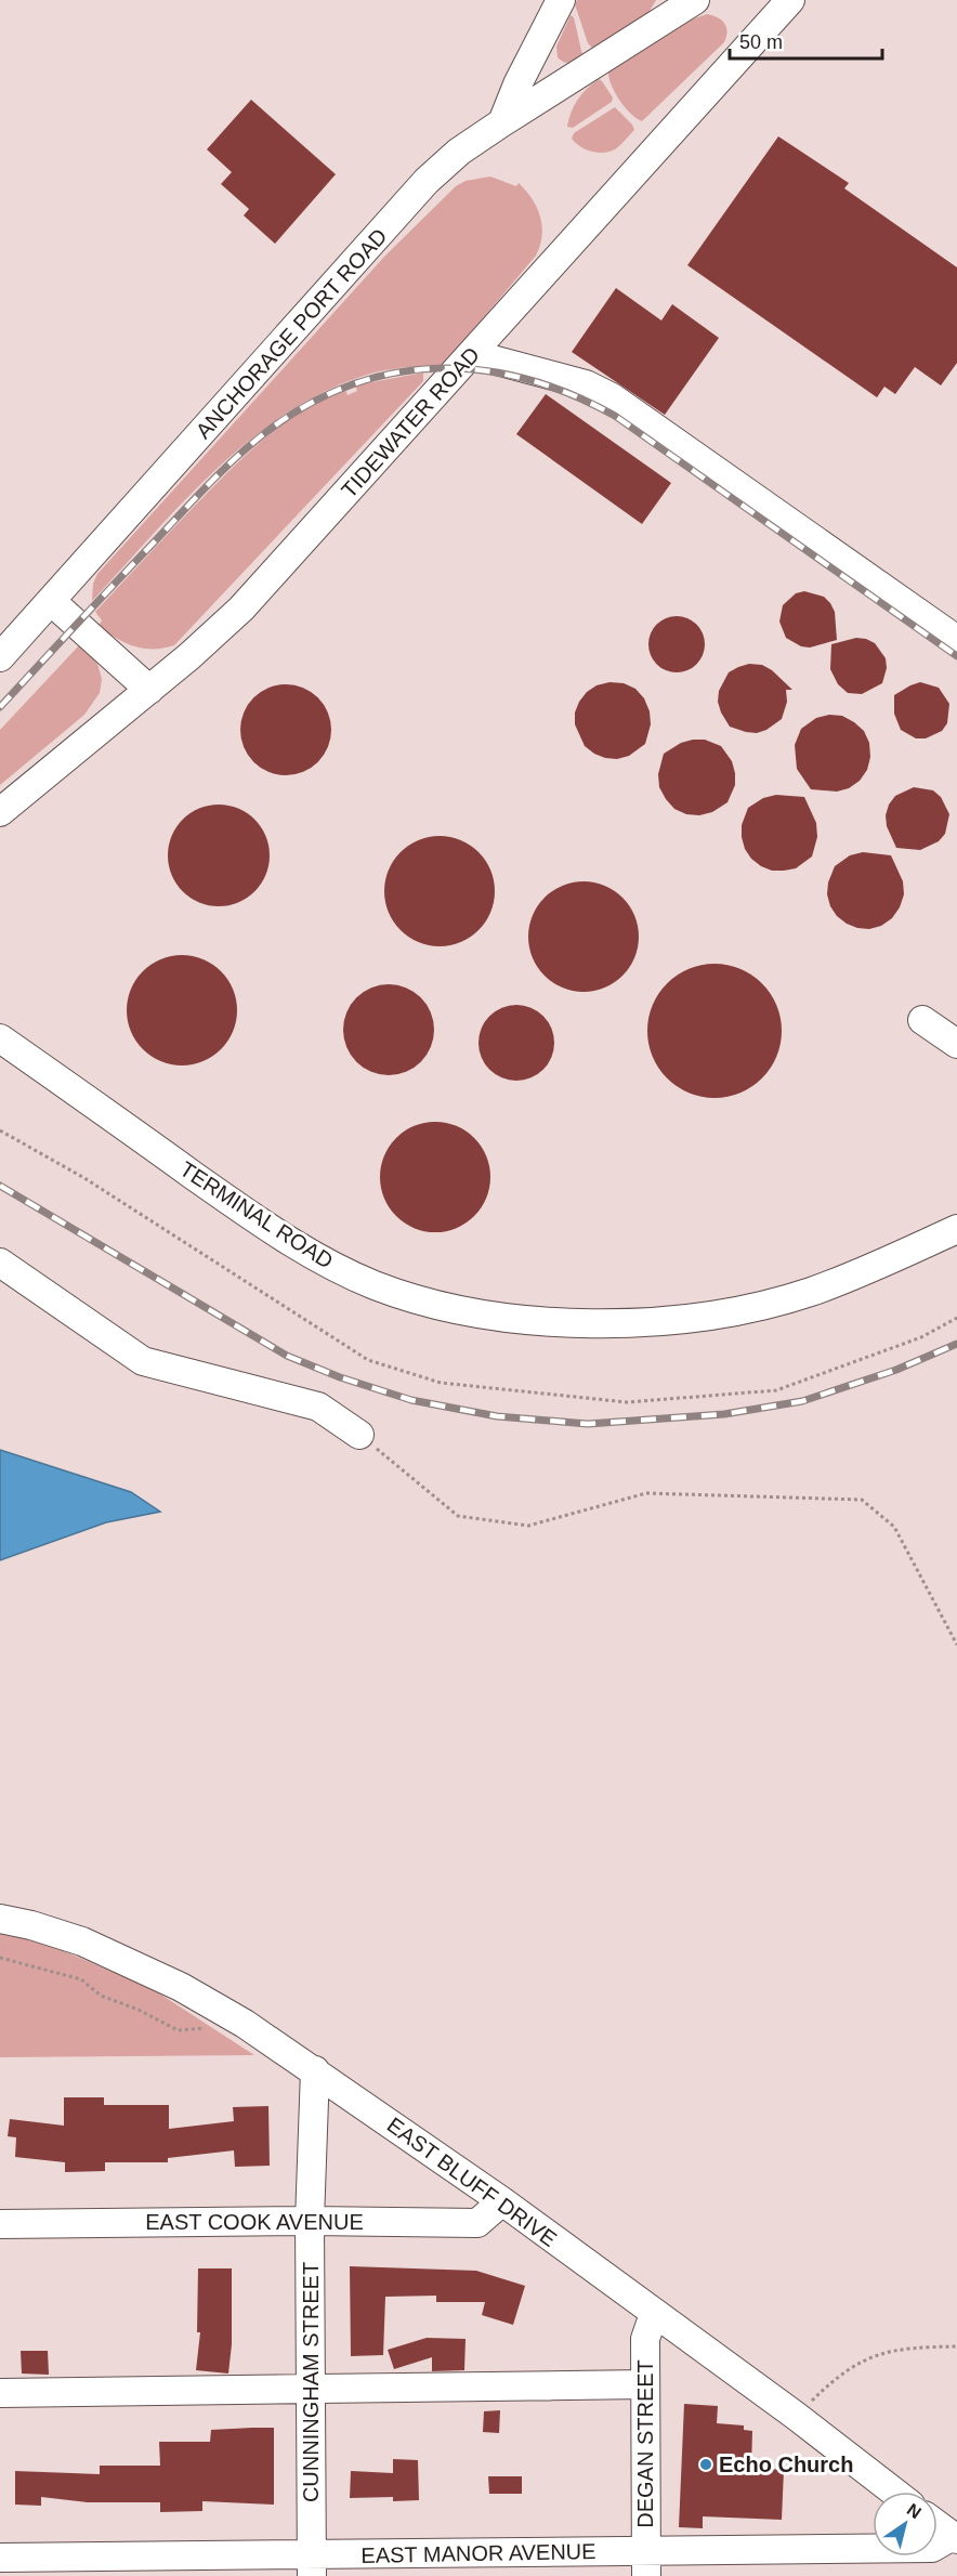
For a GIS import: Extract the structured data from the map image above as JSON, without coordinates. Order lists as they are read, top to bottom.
{
  "streets": {
    "street": [
      "ANCHORAGE PORT ROAD",
      "TIDEWATER ROAD",
      "TERMINAL ROAD",
      "EAST BLUFF DRIVE",
      "EAST COOK AVENUE",
      "CUNNINGHAM STREET",
      "DEGAN STREET",
      "EAST MANOR AVENUE"
    ]
  },
  "crossings": [
    ["EAST BLUFF DRIVE", "EAST COOK AVENUE"],
    ["EAST BLUFF DRIVE", "CUNNINGHAM STREET"],
    ["EAST BLUFF DRIVE", "DEGAN STREET"],
    ["EAST COOK AVENUE", "CUNNINGHAM STREET"],
    ["CUNNINGHAM STREET", "EAST MANOR AVENUE"],
    ["DEGAN STREET", "EAST MANOR AVENUE"]
  ],
  "places": ["Echo Church"],
  "scale_bar": "50 m",
  "north": "top right"
}
